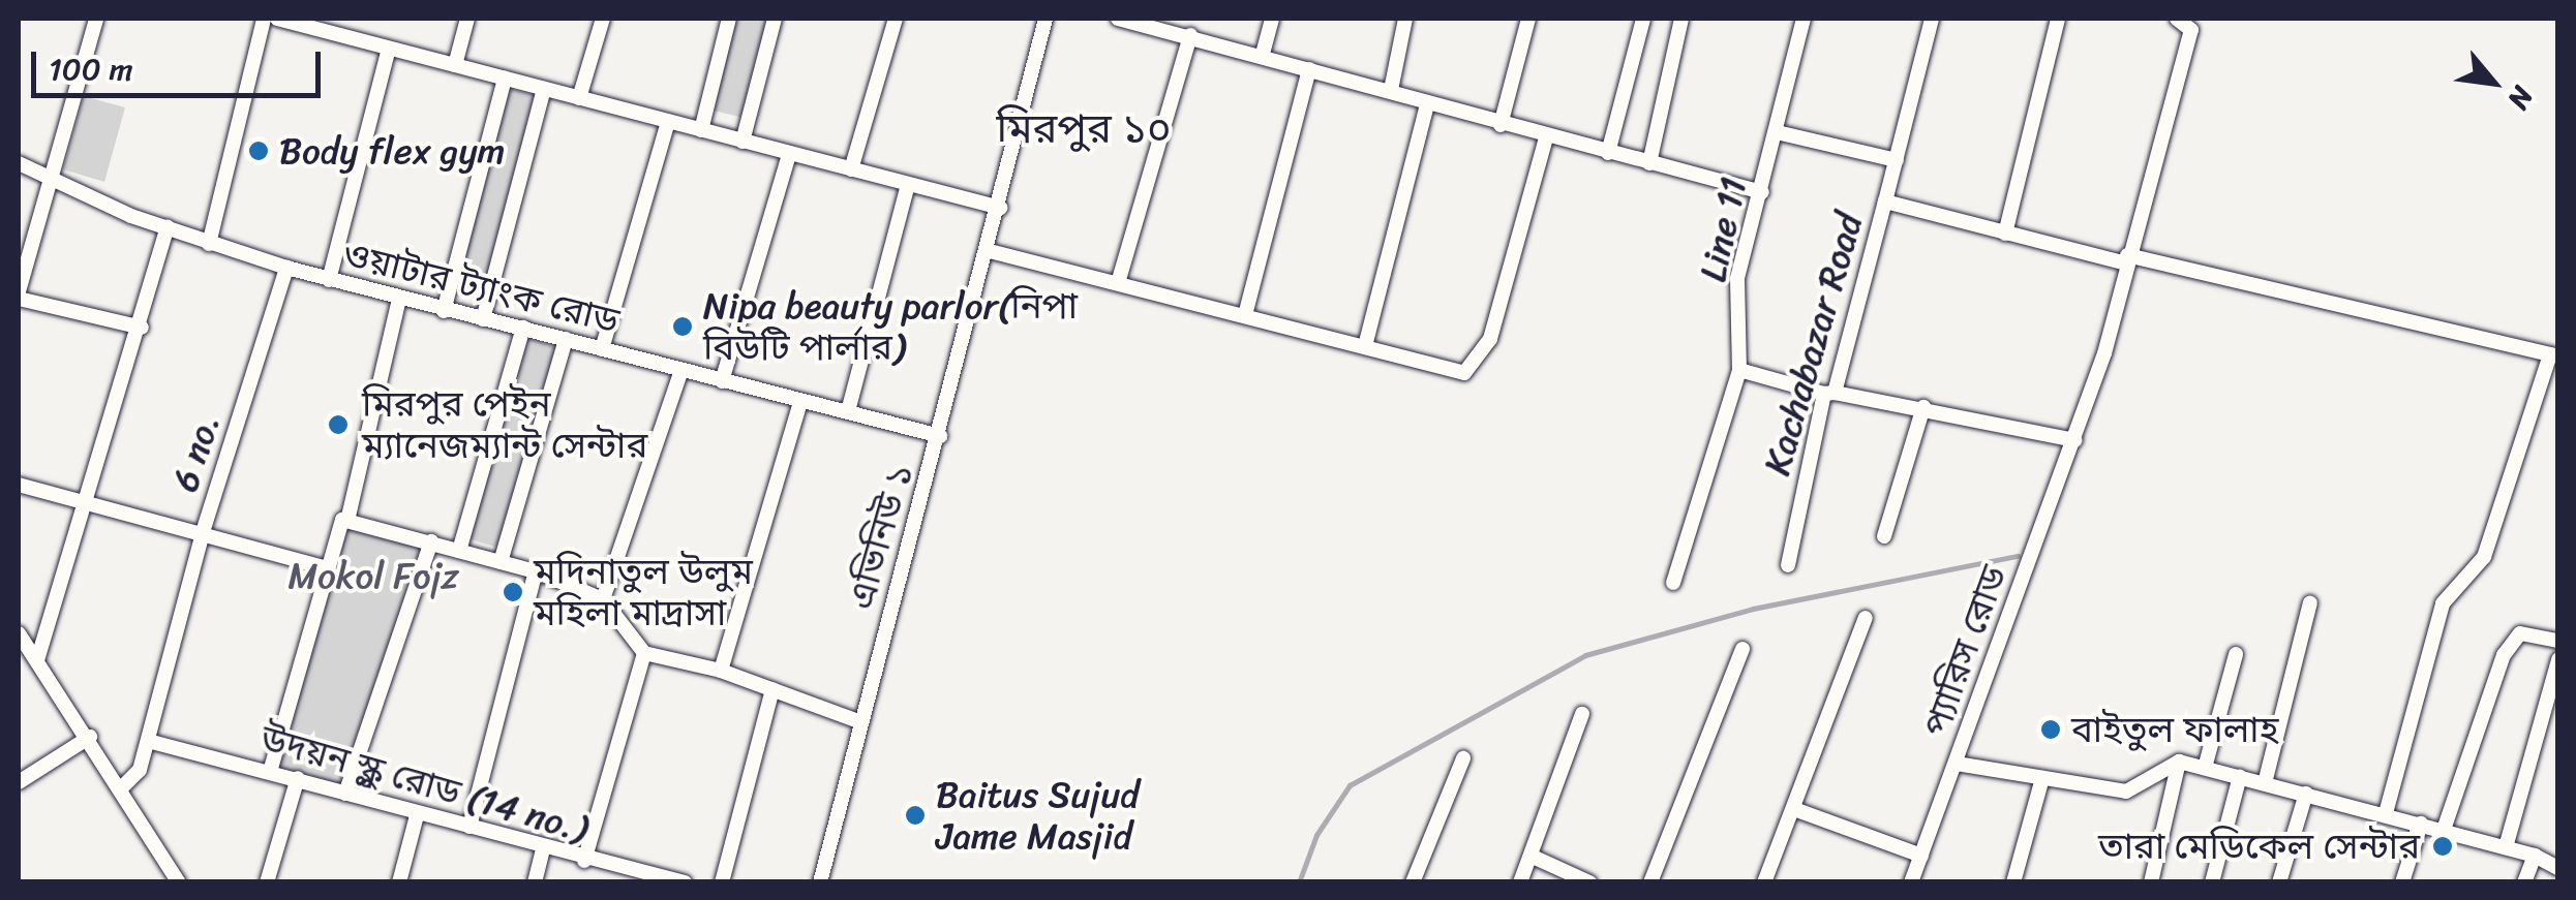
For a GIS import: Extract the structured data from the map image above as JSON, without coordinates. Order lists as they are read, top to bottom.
{
  "streets": {
    "street": [
      "Line 11",
      "ওয়াটার ট্যাংক রোড",
      "Kachabazar Road",
      "6 no.",
      "এভিনিউ ১",
      "প্যারিস রোড",
      "উদয়ন স্কুল রোড (14 no.)"
    ]
  },
  "crossings": [
    ["ওয়াটার ট্যাংক রোড", "6 no."],
    ["ওয়াটার ট্যাংক রোড", "এভিনিউ ১"],
    ["Kachabazar Road", "প্যারিস রোড"]
  ],
  "districts": ["মিরপুর ১০"],
  "parks": ["Mokol Fojz"],
  "places": [
    "Body flex gym",
    "Nipa beauty parlor(নিপা বিউটি পার্লার)",
    "মিরপুর পেইন ম্যানেজম্যান্ট সেন্টার",
    "মদিনাতুল উলুম মহিলা মাদ্রাসা",
    "বাইতুল ফালাহ",
    "Baitus Sujud Jame Masjid",
    "তারা মেডিকেল সেন্টার"
  ],
  "scale_bar": "100 m",
  "north": "bottom right"
}
